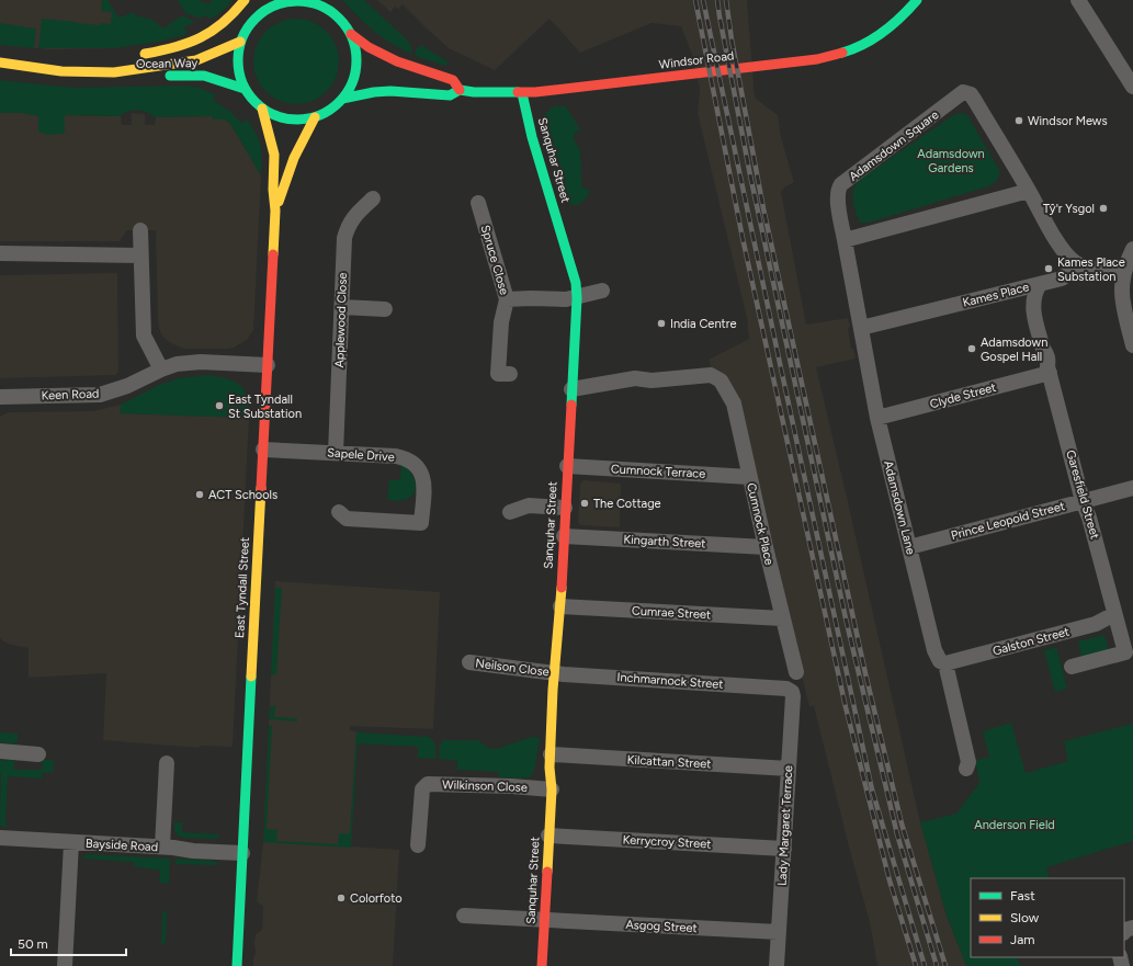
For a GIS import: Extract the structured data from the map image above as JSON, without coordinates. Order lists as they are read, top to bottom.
{
  "streets": {
    "street": [
      "Windsor Road",
      "Ocean Way",
      "Adamsdown Square",
      "Sanquhar Street",
      "Spruce Close",
      "Kames Place",
      "Applewood Close",
      "Keen Road",
      "Clyde Street",
      "Sapele Drive",
      "Cumnock Terrace",
      "Garesfield Street",
      "Adamsdown Lane",
      "Prince Leopold Street",
      "Cumnock Place",
      "Kingarth Street",
      "East Tyndall Street",
      "Cumrae Street",
      "Galston Street",
      "Neilson Close",
      "Inchmarnock Street",
      "Kilcattan Street",
      "Wilkinson Close",
      "Lady Margaret Terrace",
      "Kerrycroy Street",
      "Bayside Road",
      "Asgog Street"
    ]
  },
  "crossings": [
    ["Windsor Road", "Ocean Way"],
    ["Windsor Road", "Sanquhar Street"],
    ["Windsor Road", "East Tyndall Street"],
    ["Ocean Way", "East Tyndall Street"],
    ["Adamsdown Square", "Kames Place"],
    ["Adamsdown Square", "Adamsdown Lane"],
    ["Sanquhar Street", "Spruce Close"],
    ["Sanquhar Street", "Cumnock Terrace"],
    ["Sanquhar Street", "Cumnock Place"],
    ["Sanquhar Street", "Kingarth Street"],
    ["Sanquhar Street", "Cumrae Street"],
    ["Sanquhar Street", "Neilson Close"],
    ["Sanquhar Street", "Inchmarnock Street"],
    ["Sanquhar Street", "Kilcattan Street"],
    ["Sanquhar Street", "Wilkinson Close"],
    ["Sanquhar Street", "Kerrycroy Street"],
    ["Sanquhar Street", "Asgog Street"],
    ["Kames Place", "Garesfield Street"],
    ["Kames Place", "Adamsdown Lane"],
    ["Applewood Close", "Sapele Drive"],
    ["Keen Road", "East Tyndall Street"],
    ["Clyde Street", "Garesfield Street"],
    ["Clyde Street", "Adamsdown Lane"],
    ["Sapele Drive", "East Tyndall Street"],
    ["Cumnock Terrace", "Cumnock Place"],
    ["Garesfield Street", "Prince Leopold Street"],
    ["Garesfield Street", "Galston Street"],
    ["Adamsdown Lane", "Prince Leopold Street"],
    ["Adamsdown Lane", "Galston Street"],
    ["Cumnock Place", "Kingarth Street"],
    ["Cumnock Place", "Cumrae Street"],
    ["East Tyndall Street", "Bayside Road"],
    ["Neilson Close", "Inchmarnock Street"],
    ["Inchmarnock Street", "Lady Margaret Terrace"],
    ["Kilcattan Street", "Lady Margaret Terrace"],
    ["Lady Margaret Terrace", "Kerrycroy Street"],
    ["Lady Margaret Terrace", "Asgog Street"]
  ],
  "parks": ["Adamsdown Gardens", "Anderson Field"],
  "places": [
    "Windsor Mews",
    "Tŷ'r Ysgol",
    "Kames Place Substation",
    "India Centre",
    "Adamsdown Gospel Hall",
    "East Tyndall St Substation",
    "ACT Schools",
    "The Cottage",
    "Colorfoto"
  ],
  "legend": ["Fast", "Slow", "Jam"],
  "scale_bar": "50 m"
}
